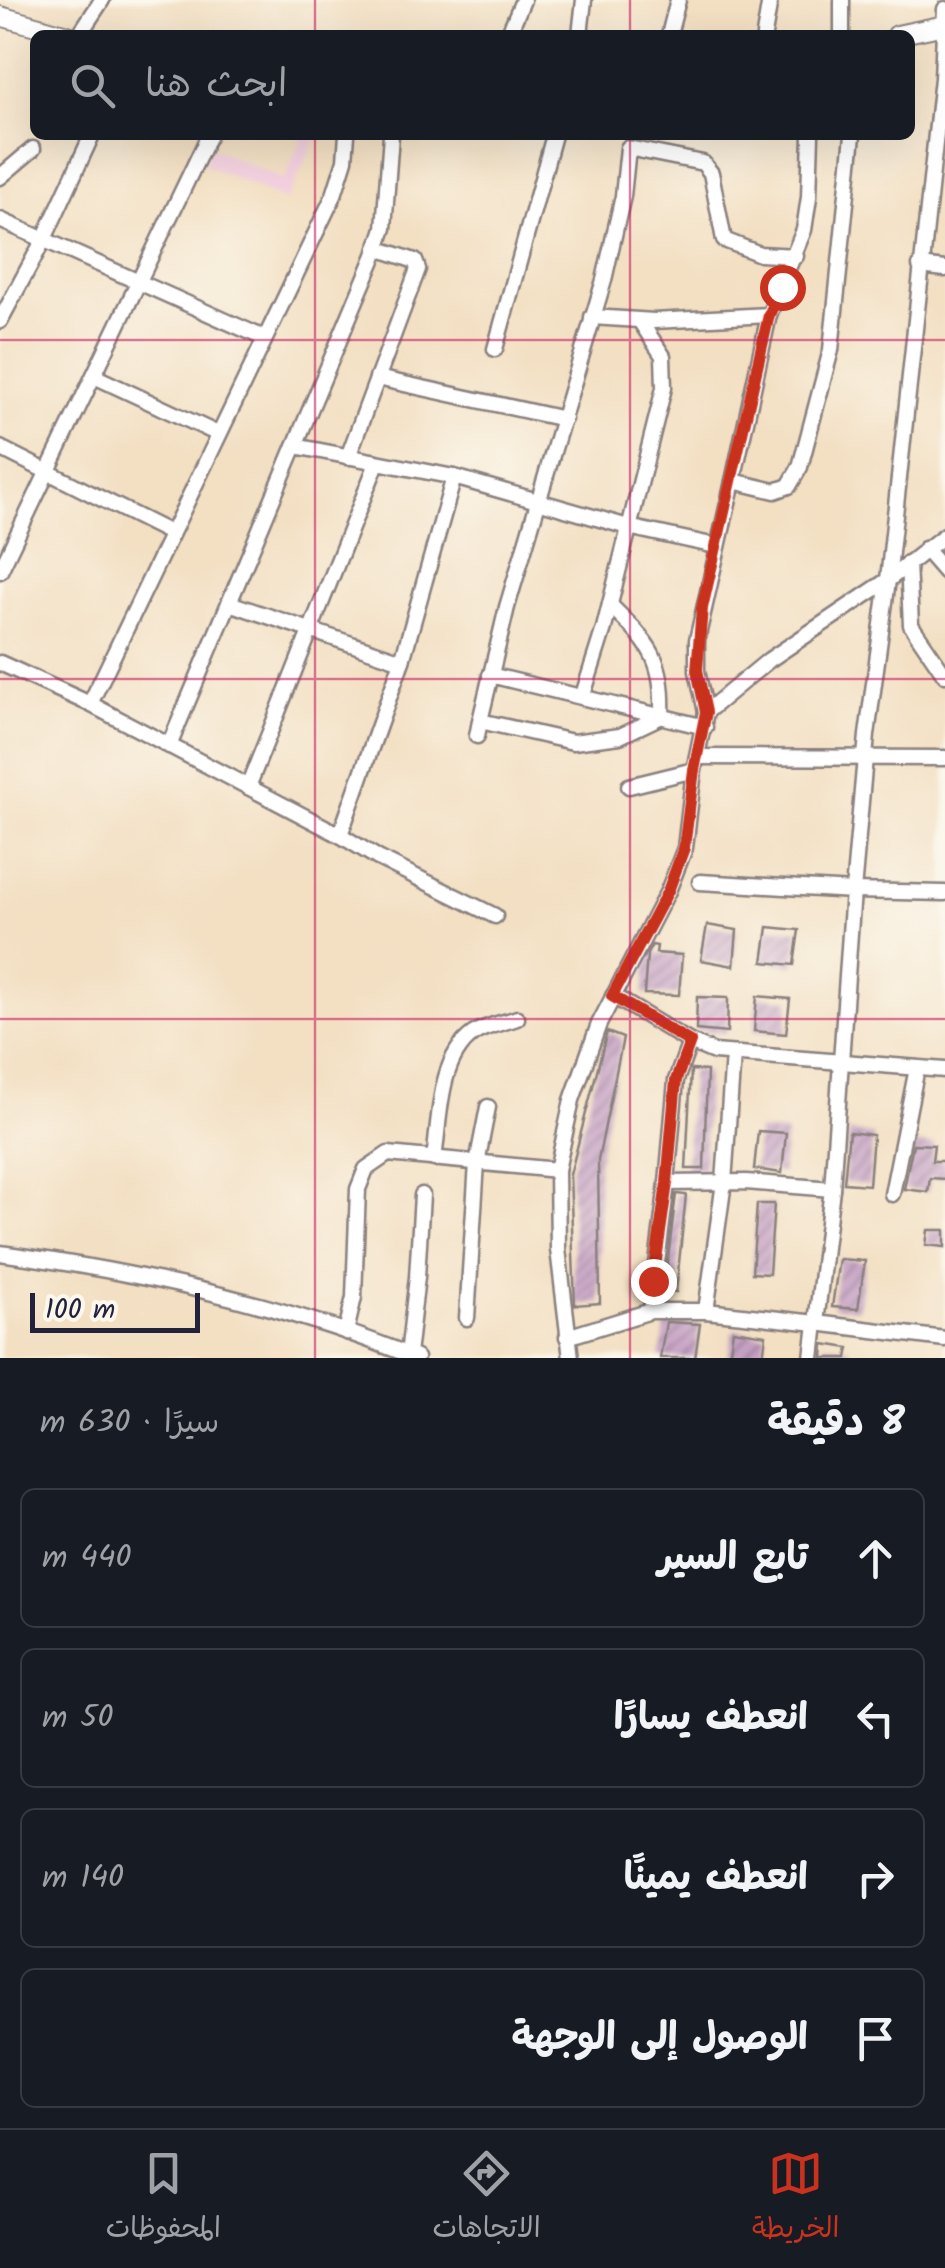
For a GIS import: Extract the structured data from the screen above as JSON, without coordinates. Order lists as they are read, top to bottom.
{
  "scale_bar": "100 m",
  "page": {
    "search": "ابحث هنا",
    "scale": "100 m",
    "heading": ["8 دقيقة", "سيرًا · 630 m"],
    "list": [
      ["تابع السير", "440 m"],
      ["انعطف يسارًا", "50 m"],
      ["انعطف يمينًا", "140 m"],
      "الوصول إلى الوجهة"
    ],
    "nav": ["الخريطة", "الاتجاهات", "المحفوظات"]
  }
}
